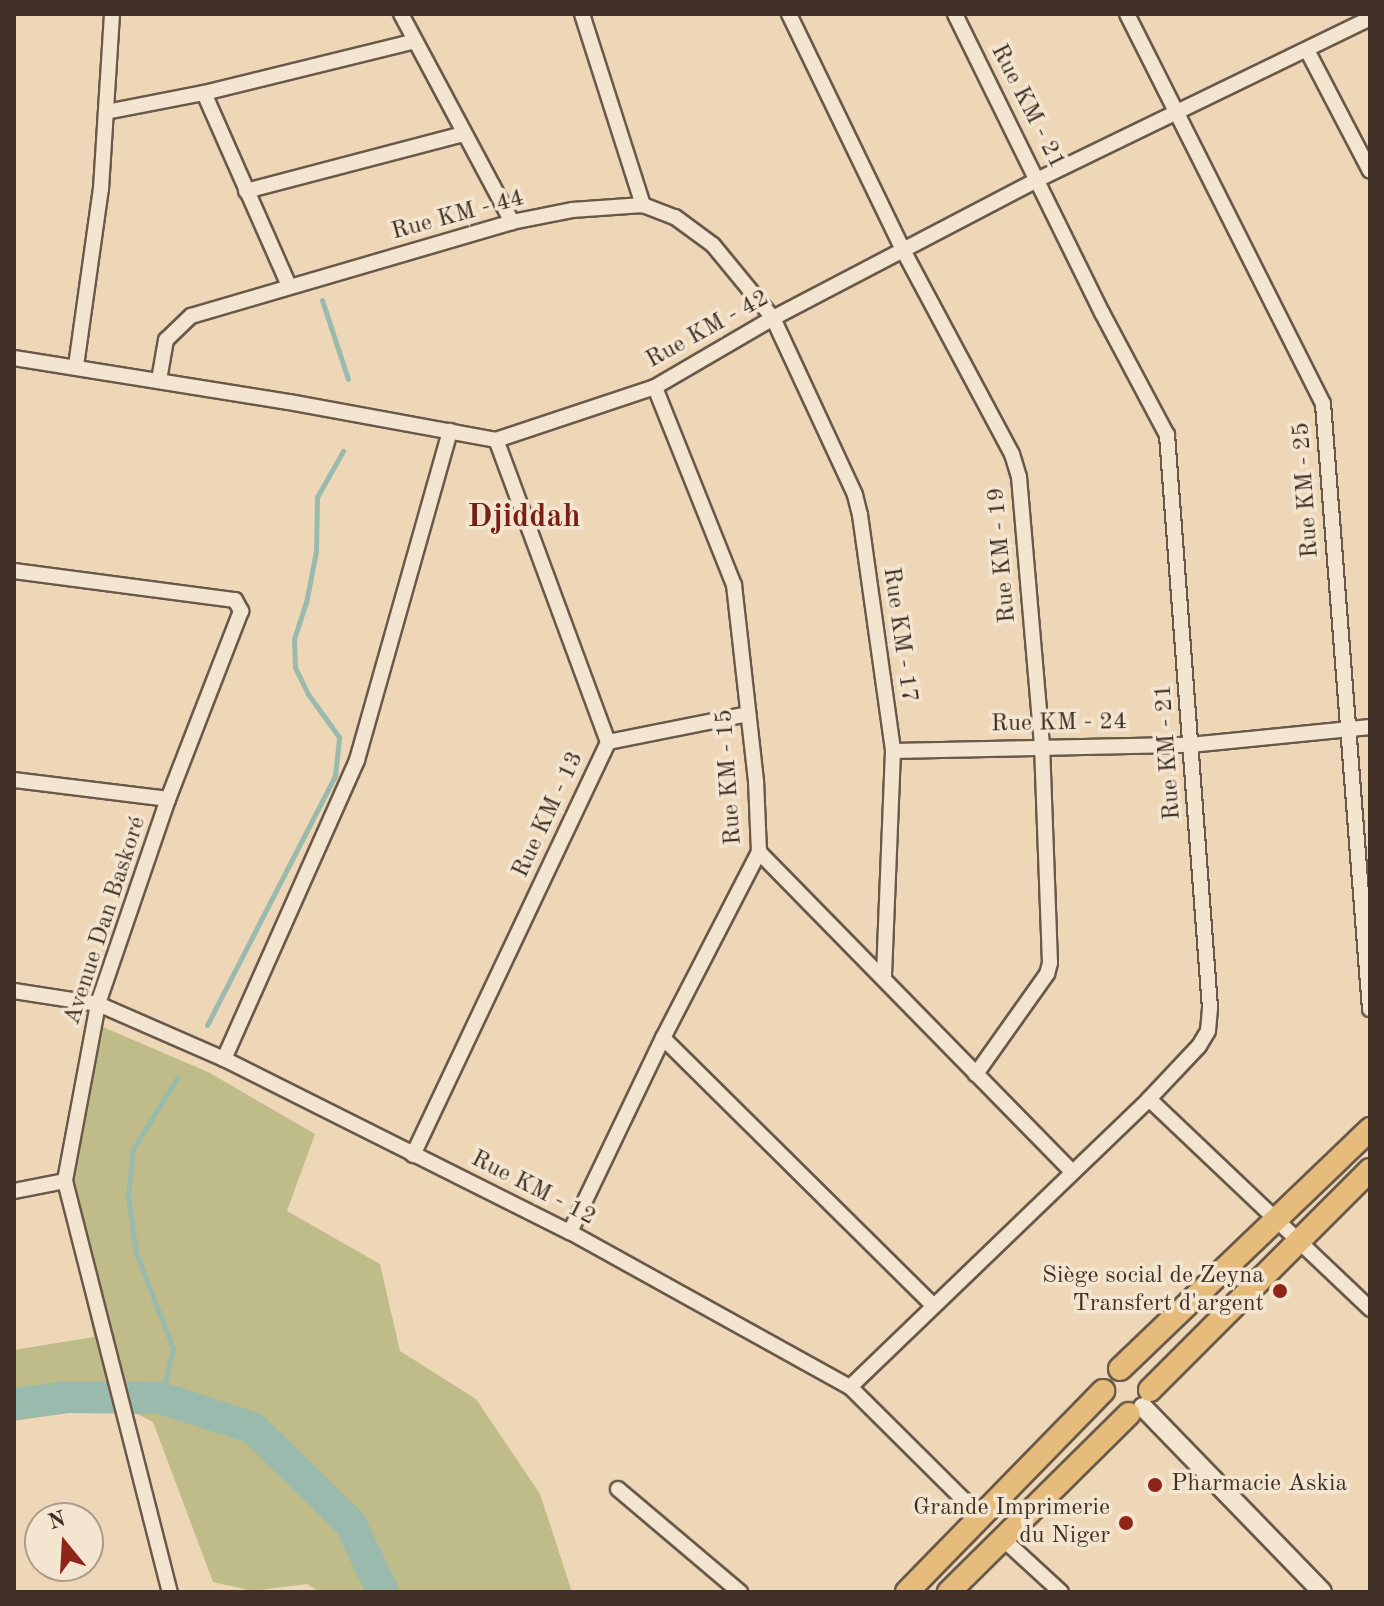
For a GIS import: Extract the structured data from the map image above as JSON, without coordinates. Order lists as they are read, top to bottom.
{
  "streets": {
    "street": [
      "Rue KM - 21",
      "Rue KM - 44",
      "Rue KM - 42",
      "Rue KM - 25",
      "Rue KM - 19",
      "Rue KM - 17",
      "Rue KM - 24",
      "Rue KM - 15",
      "Rue KM - 13",
      "Avenue Dan Baskoré",
      "Rue KM - 12"
    ]
  },
  "crossings": [
    ["Rue KM - 21", "Rue KM - 42"],
    ["Rue KM - 21", "Rue KM - 24"],
    ["Rue KM - 21", "Rue KM - 12"],
    ["Rue KM - 44", "Rue KM - 42"],
    ["Rue KM - 44", "Rue KM - 17"],
    ["Rue KM - 42", "Rue KM - 25"],
    ["Rue KM - 42", "Rue KM - 19"],
    ["Rue KM - 42", "Rue KM - 17"],
    ["Rue KM - 42", "Rue KM - 15"],
    ["Rue KM - 42", "Rue KM - 13"],
    ["Rue KM - 25", "Rue KM - 24"],
    ["Rue KM - 19", "Rue KM - 24"],
    ["Rue KM - 17", "Rue KM - 24"],
    ["Rue KM - 15", "Rue KM - 12"],
    ["Rue KM - 13", "Rue KM - 12"],
    ["Avenue Dan Baskoré", "Rue KM - 12"]
  ],
  "districts": ["Djiddah"],
  "places": ["Siège social de Zeyna Transfert d'argent", "Pharmacie Askia", "Grande Imprimerie du Niger"],
  "north": "top"
}
